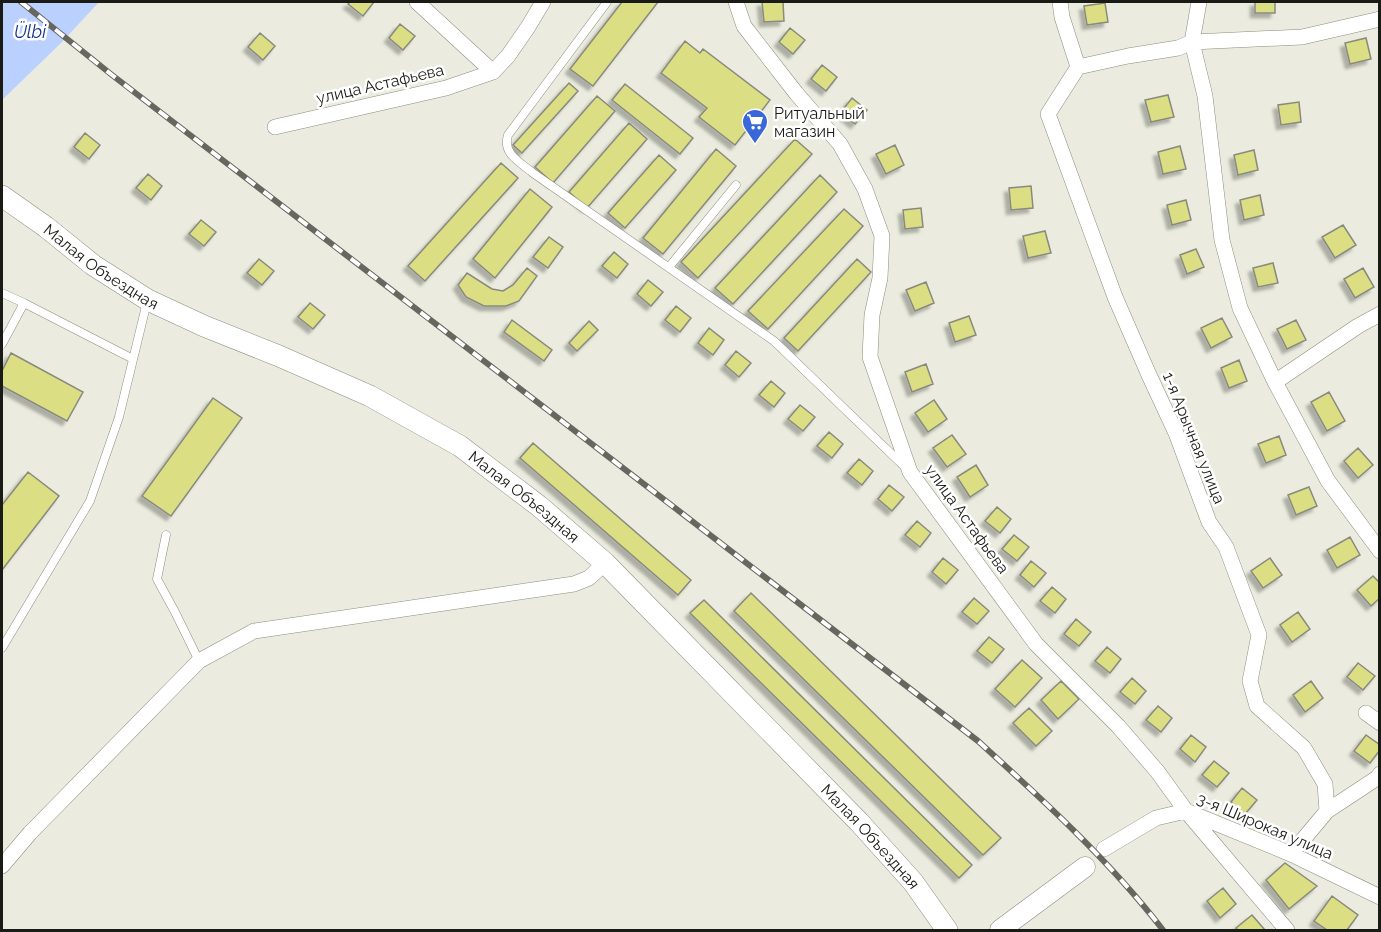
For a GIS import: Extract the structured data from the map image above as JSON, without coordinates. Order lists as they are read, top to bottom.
{
  "streets": {
    "main road": ["Малая Объездная"],
    "street": ["улица Астафьева", "1-я Арычная улица", "3-я Широкая улица"]
  },
  "crossings": [
    ["улица Астафьева", "3-я Широкая улица"]
  ],
  "water": ["Ülbi"],
  "places": {
    "supermarket": ["Ритуальный магазин"]
  }
}
